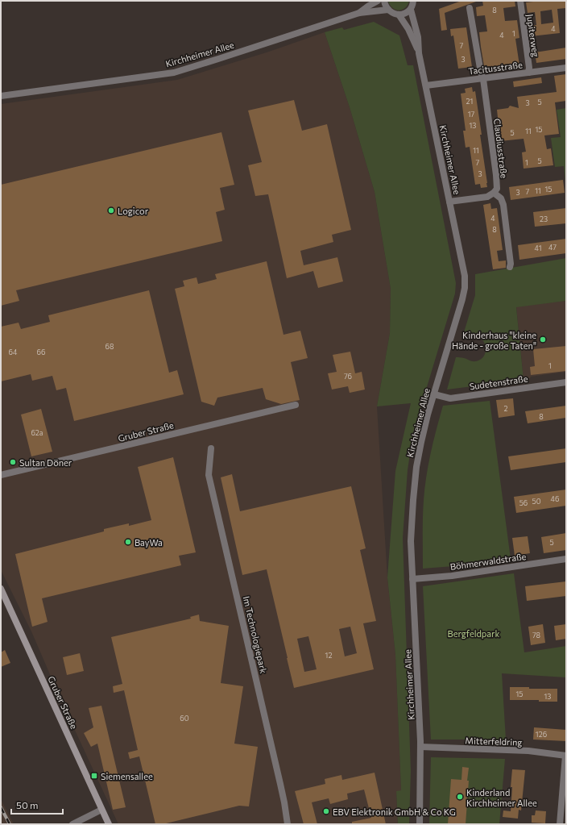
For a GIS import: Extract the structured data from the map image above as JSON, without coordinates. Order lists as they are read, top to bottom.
{
  "streets": {
    "street": [
      "Jupiterweg",
      "Kirchheimer Allee",
      "Tacitusstraße",
      "Claudiusstraße",
      "Sudetenstraße",
      "Gruber Straße",
      "Böhmerwaldstraße",
      "Im Technologiepark",
      "Mitterfeldring"
    ]
  },
  "crossings": [
    ["Jupiterweg", "Tacitusstraße"],
    ["Kirchheimer Allee", "Tacitusstraße"],
    ["Kirchheimer Allee", "Sudetenstraße"],
    ["Kirchheimer Allee", "Böhmerwaldstraße"],
    ["Kirchheimer Allee", "Mitterfeldring"],
    ["Tacitusstraße", "Claudiusstraße"]
  ],
  "parks": ["Bergfeldpark"],
  "places": {
    "other": [
      "Logicor",
      "Kinderhaus \"kleine Hände - große Taten\"",
      "Sultan Döner",
      "BayWa",
      "Kinderland Kirchheimer Allee",
      "EBV Elektronik GmbH & Co KG"
    ],
    "transit": ["Siemensallee"]
  },
  "house_numbers": [
    "8",
    "4",
    "1",
    "4",
    "7",
    "3",
    "21",
    "5",
    "3",
    "17",
    "13",
    "15",
    "11",
    "5",
    "11",
    "5",
    "7",
    "1",
    "3",
    "15",
    "11",
    "7",
    "3",
    "4",
    "23",
    "8",
    "47",
    "41",
    "68",
    "64",
    "66",
    "1",
    "76",
    "2",
    "8",
    "62a",
    "46",
    "50",
    "56",
    "5",
    "78",
    "12",
    "15",
    "13",
    "60",
    "126"
  ],
  "scale_bar": "50 m"
}
